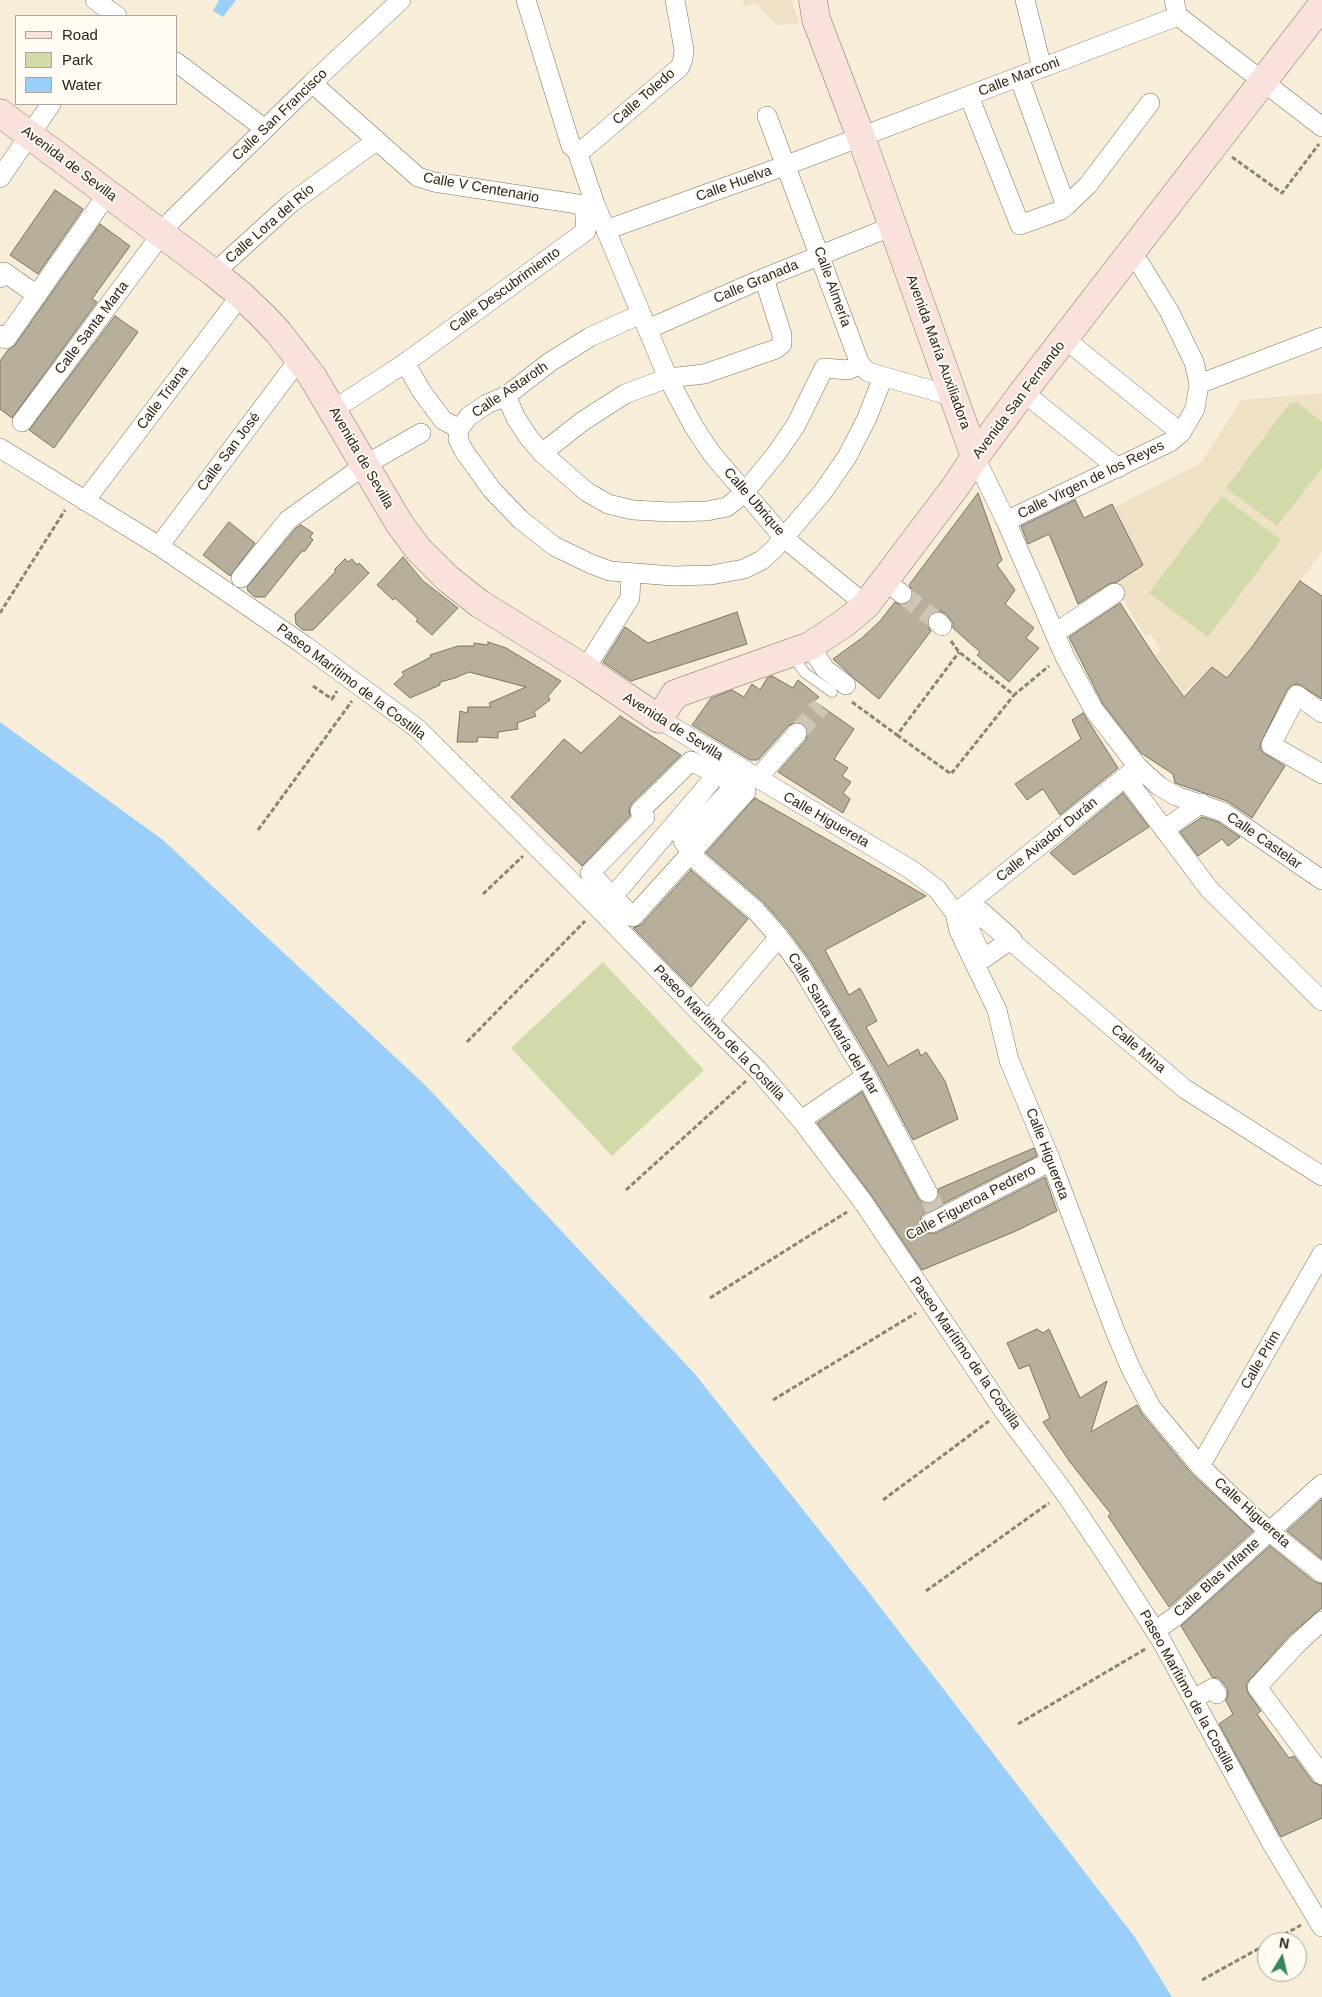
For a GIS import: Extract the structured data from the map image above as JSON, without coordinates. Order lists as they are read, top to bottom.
{
  "streets": {
    "street": [
      "Calle Marconi",
      "Calle Toledo",
      "Calle San Francisco",
      "Avenida de Sevilla",
      "Calle Huelva",
      "Calle V Centenario",
      "Calle Lora del Río",
      "Calle Granada",
      "Calle Almería",
      "Calle Descubrimiento",
      "Calle Santa Marta",
      "Avenida María Auxiliadora",
      "Calle Astaroth",
      "Calle Triana",
      "Avenida San Fernando",
      "Calle San José",
      "Calle Virgen de los Reyes",
      "Calle Ubrique",
      "Paseo Marítimo de la Costilla",
      "Calle Higuereta",
      "Calle Aviador Durán",
      "Calle Castelar",
      "Calle Santa María del Mar",
      "Calle Mina",
      "Calle Figueroa Pedrero",
      "Calle Prim",
      "Calle Blas Infante"
    ]
  },
  "crossings": [
    ["Calle Marconi", "Calle Huelva"],
    ["Calle Marconi", "Avenida María Auxiliadora"],
    ["Calle San Francisco", "Avenida de Sevilla"],
    ["Calle San Francisco", "Calle V Centenario"],
    ["Calle San Francisco", "Calle Santa Marta"],
    ["Avenida de Sevilla", "Calle Lora del Río"],
    ["Avenida de Sevilla", "Calle Santa Marta"],
    ["Avenida de Sevilla", "Calle Triana"],
    ["Avenida de Sevilla", "Avenida San Fernando"],
    ["Avenida de Sevilla", "Calle San José"],
    ["Avenida de Sevilla", "Calle Higuereta"],
    ["Calle Huelva", "Calle Almería"],
    ["Calle Huelva", "Avenida María Auxiliadora"],
    ["Calle Huelva", "Calle Ubrique"],
    ["Calle V Centenario", "Calle Lora del Río"],
    ["Calle V Centenario", "Calle Descubrimiento"],
    ["Calle V Centenario", "Calle Ubrique"],
    ["Calle Granada", "Calle Almería"],
    ["Calle Granada", "Avenida María Auxiliadora"],
    ["Calle Granada", "Calle Astaroth"],
    ["Calle Granada", "Calle Ubrique"],
    ["Calle Descubrimiento", "Calle Ubrique"],
    ["Avenida María Auxiliadora", "Avenida San Fernando"],
    ["Avenida María Auxiliadora", "Calle Virgen de los Reyes"],
    ["Avenida María Auxiliadora", "Calle Aviador Durán"],
    ["Avenida María Auxiliadora", "Calle Castelar"],
    ["Calle Astaroth", "Calle Ubrique"],
    ["Calle Triana", "Paseo Marítimo de la Costilla"],
    ["Avenida San Fernando", "Calle Virgen de los Reyes"],
    ["Avenida San Fernando", "Calle Ubrique"],
    ["Calle San José", "Paseo Marítimo de la Costilla"],
    ["Paseo Marítimo de la Costilla", "Calle Blas Infante"],
    ["Calle Higuereta", "Calle Aviador Durán"],
    ["Calle Higuereta", "Calle Figueroa Pedrero"],
    ["Calle Higuereta", "Calle Prim"],
    ["Calle Higuereta", "Calle Blas Infante"],
    ["Calle Aviador Durán", "Calle Castelar"],
    ["Calle Aviador Durán", "Calle Mina"]
  ],
  "legend": ["Road", "Park", "Water"],
  "north": "top"
}
